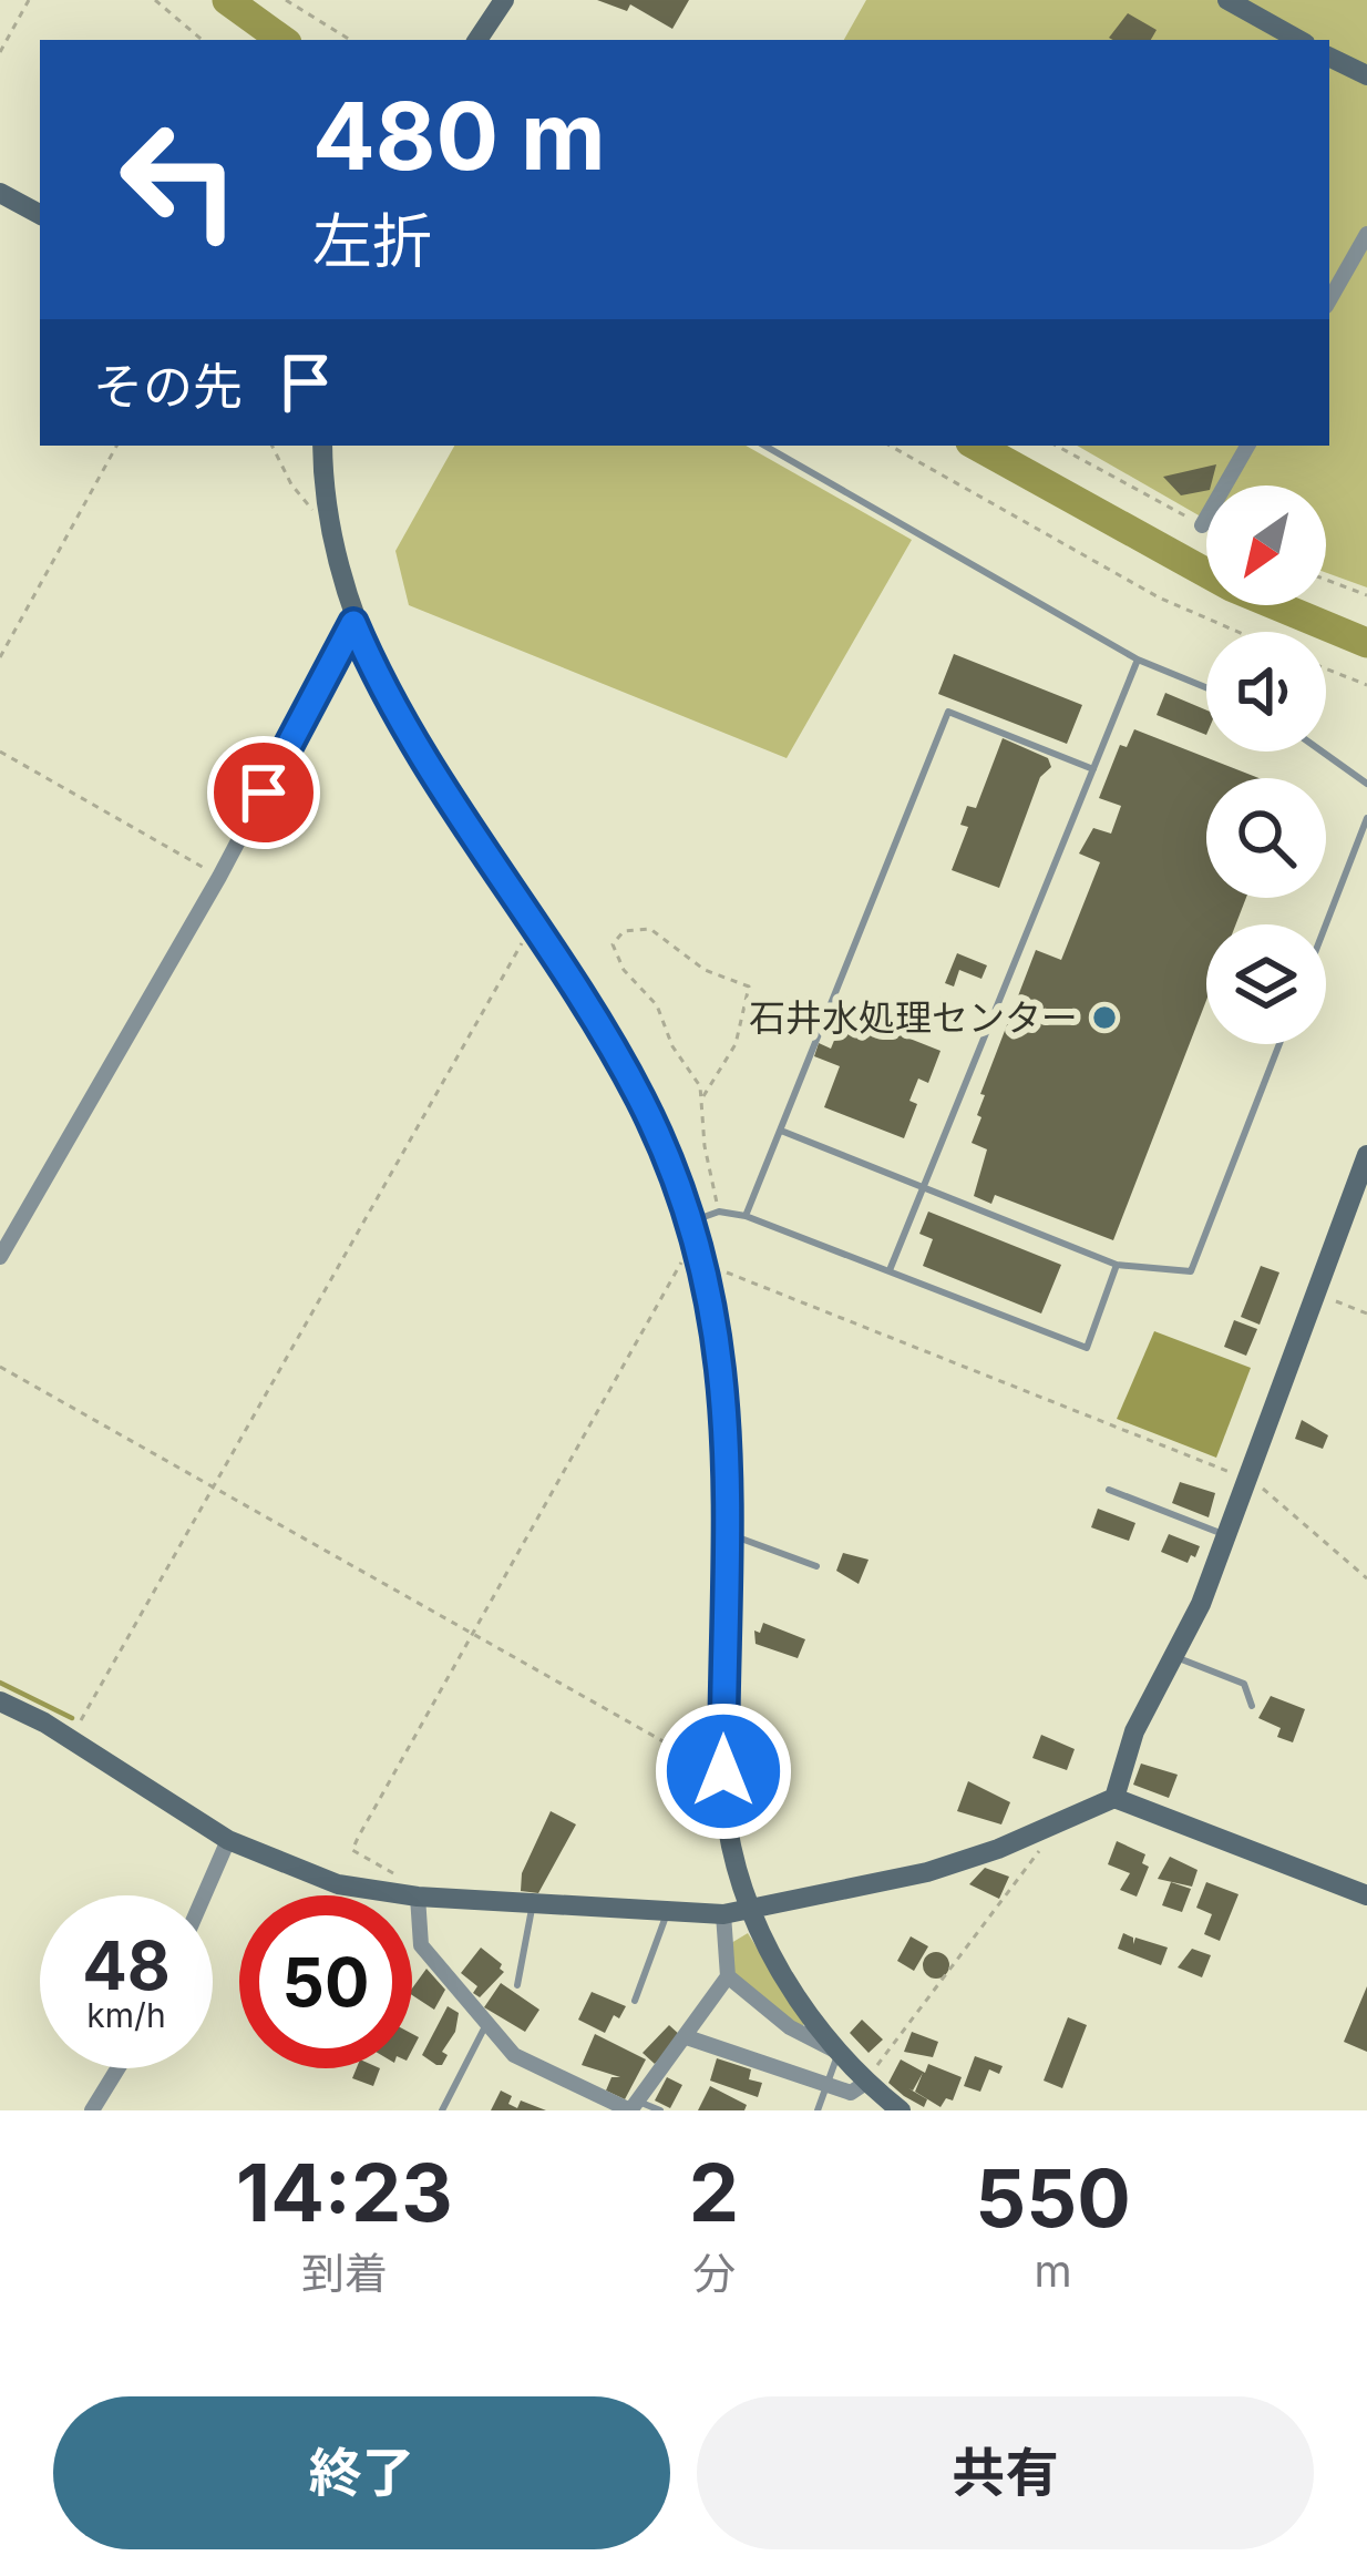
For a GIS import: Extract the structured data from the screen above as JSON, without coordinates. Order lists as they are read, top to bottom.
{
  "places": ["石井水処理センター"],
  "north": "bottom left",
  "page": {
    "turn": ["480 m", "左折"],
    "then": "その先",
    "speed": "48 km/h",
    "limit": "50",
    "eta": [
      "14:23",
      "到着",
      "2",
      "分",
      "550",
      "m"
    ],
    "buttons": ["終了", "共有"]
  }
}
